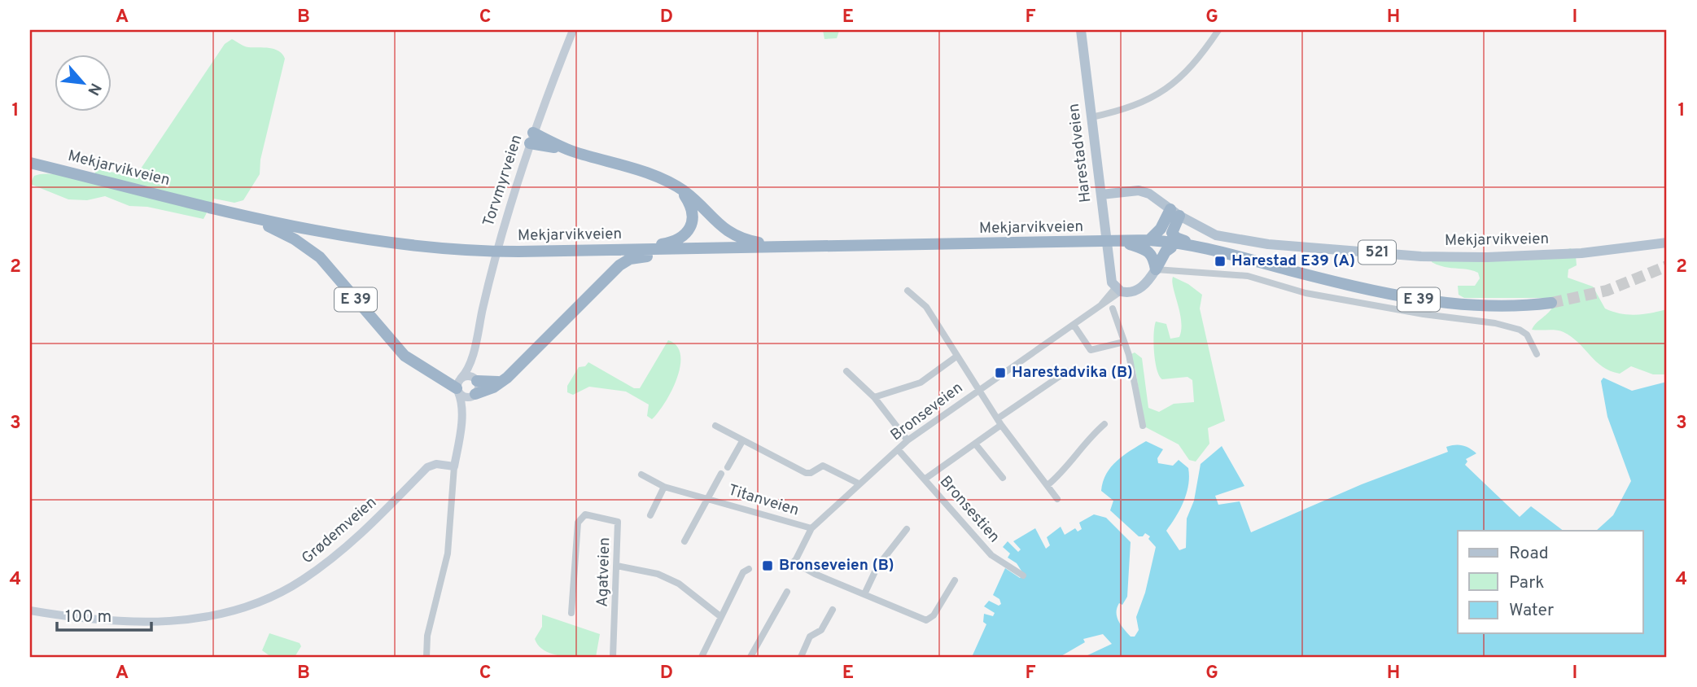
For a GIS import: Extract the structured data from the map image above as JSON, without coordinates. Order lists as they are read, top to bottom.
{
  "streets": {
    "highway": ["Mekjarvikveien", "E 39"],
    "main road": [
      "Harestadveien",
      "Torvmyrveien",
      "521",
      "Grødemveien"
    ],
    "street": [
      "Bronseveien",
      "Titanveien",
      "Bronsestien",
      "Agatveien"
    ]
  },
  "crossings": [
    ["Harestadveien", "Mekjarvikveien"],
    ["Harestadveien", "Bronseveien"],
    ["Mekjarvikveien", "E 39"],
    ["Torvmyrveien", "E 39"],
    ["Torvmyrveien", "Grødemveien"],
    ["Bronseveien", "Titanveien"],
    ["Bronseveien", "Bronsestien"]
  ],
  "places": {
    "transit": ["Harestad E39 (A)", "Harestadvika (B)", "Bronseveien (B)"]
  },
  "legend": ["Road", "Park", "Water"],
  "scale_bar": "100 m",
  "north": "bottom right",
  "grid": {
    "columns": [
      "A",
      "B",
      "C",
      "D",
      "E",
      "F",
      "G",
      "H",
      "I"
    ],
    "rows": [
      "1",
      "2",
      "3",
      "4"
    ]
  }
}
